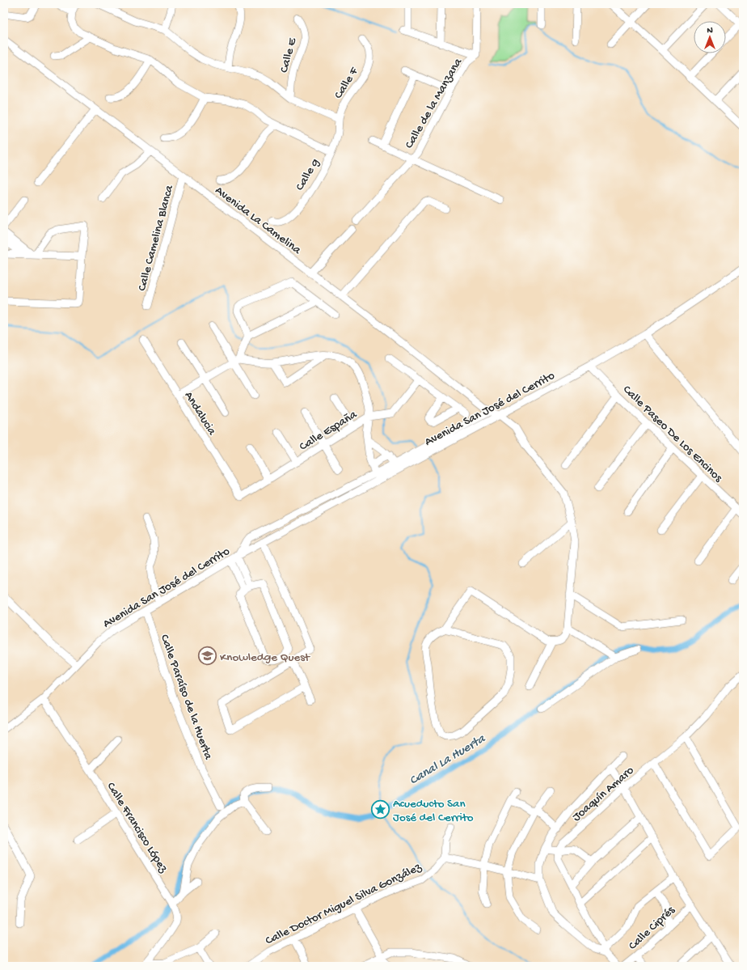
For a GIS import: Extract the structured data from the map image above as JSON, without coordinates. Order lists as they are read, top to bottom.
{
  "streets": {
    "street": [
      "Calle E",
      "Calle F",
      "Calle de la Manzana",
      "Calle g",
      "Avenida La Camelina",
      "Calle Camelina Blanca",
      "Avenida San José del Cerrito",
      "Andalucia",
      "Calle España",
      "Calle Paseo De Los Encinos",
      "Calle Paraíso de la Huerta",
      "Joaquín Amaro",
      "Calle Francisco López",
      "Calle Doctor Miguel Silva González",
      "Calle Ciprés"
    ]
  },
  "crossings": [
    ["Calle F", "Calle g"],
    ["Avenida La Camelina", "Calle Camelina Blanca"],
    ["Avenida La Camelina", "Avenida San José del Cerrito"],
    ["Avenida San José del Cerrito", "Calle Paseo De Los Encinos"],
    ["Avenida San José del Cerrito", "Calle Paraíso de la Huerta"],
    ["Avenida San José del Cerrito", "Calle Francisco López"],
    ["Andalucia", "Calle España"]
  ],
  "water": ["Canal La Huerta"],
  "places": {
    "school or university": ["Knowledge Quest"],
    "place": ["Acueducto San José del Cerrito"]
  },
  "north": "top"
}
